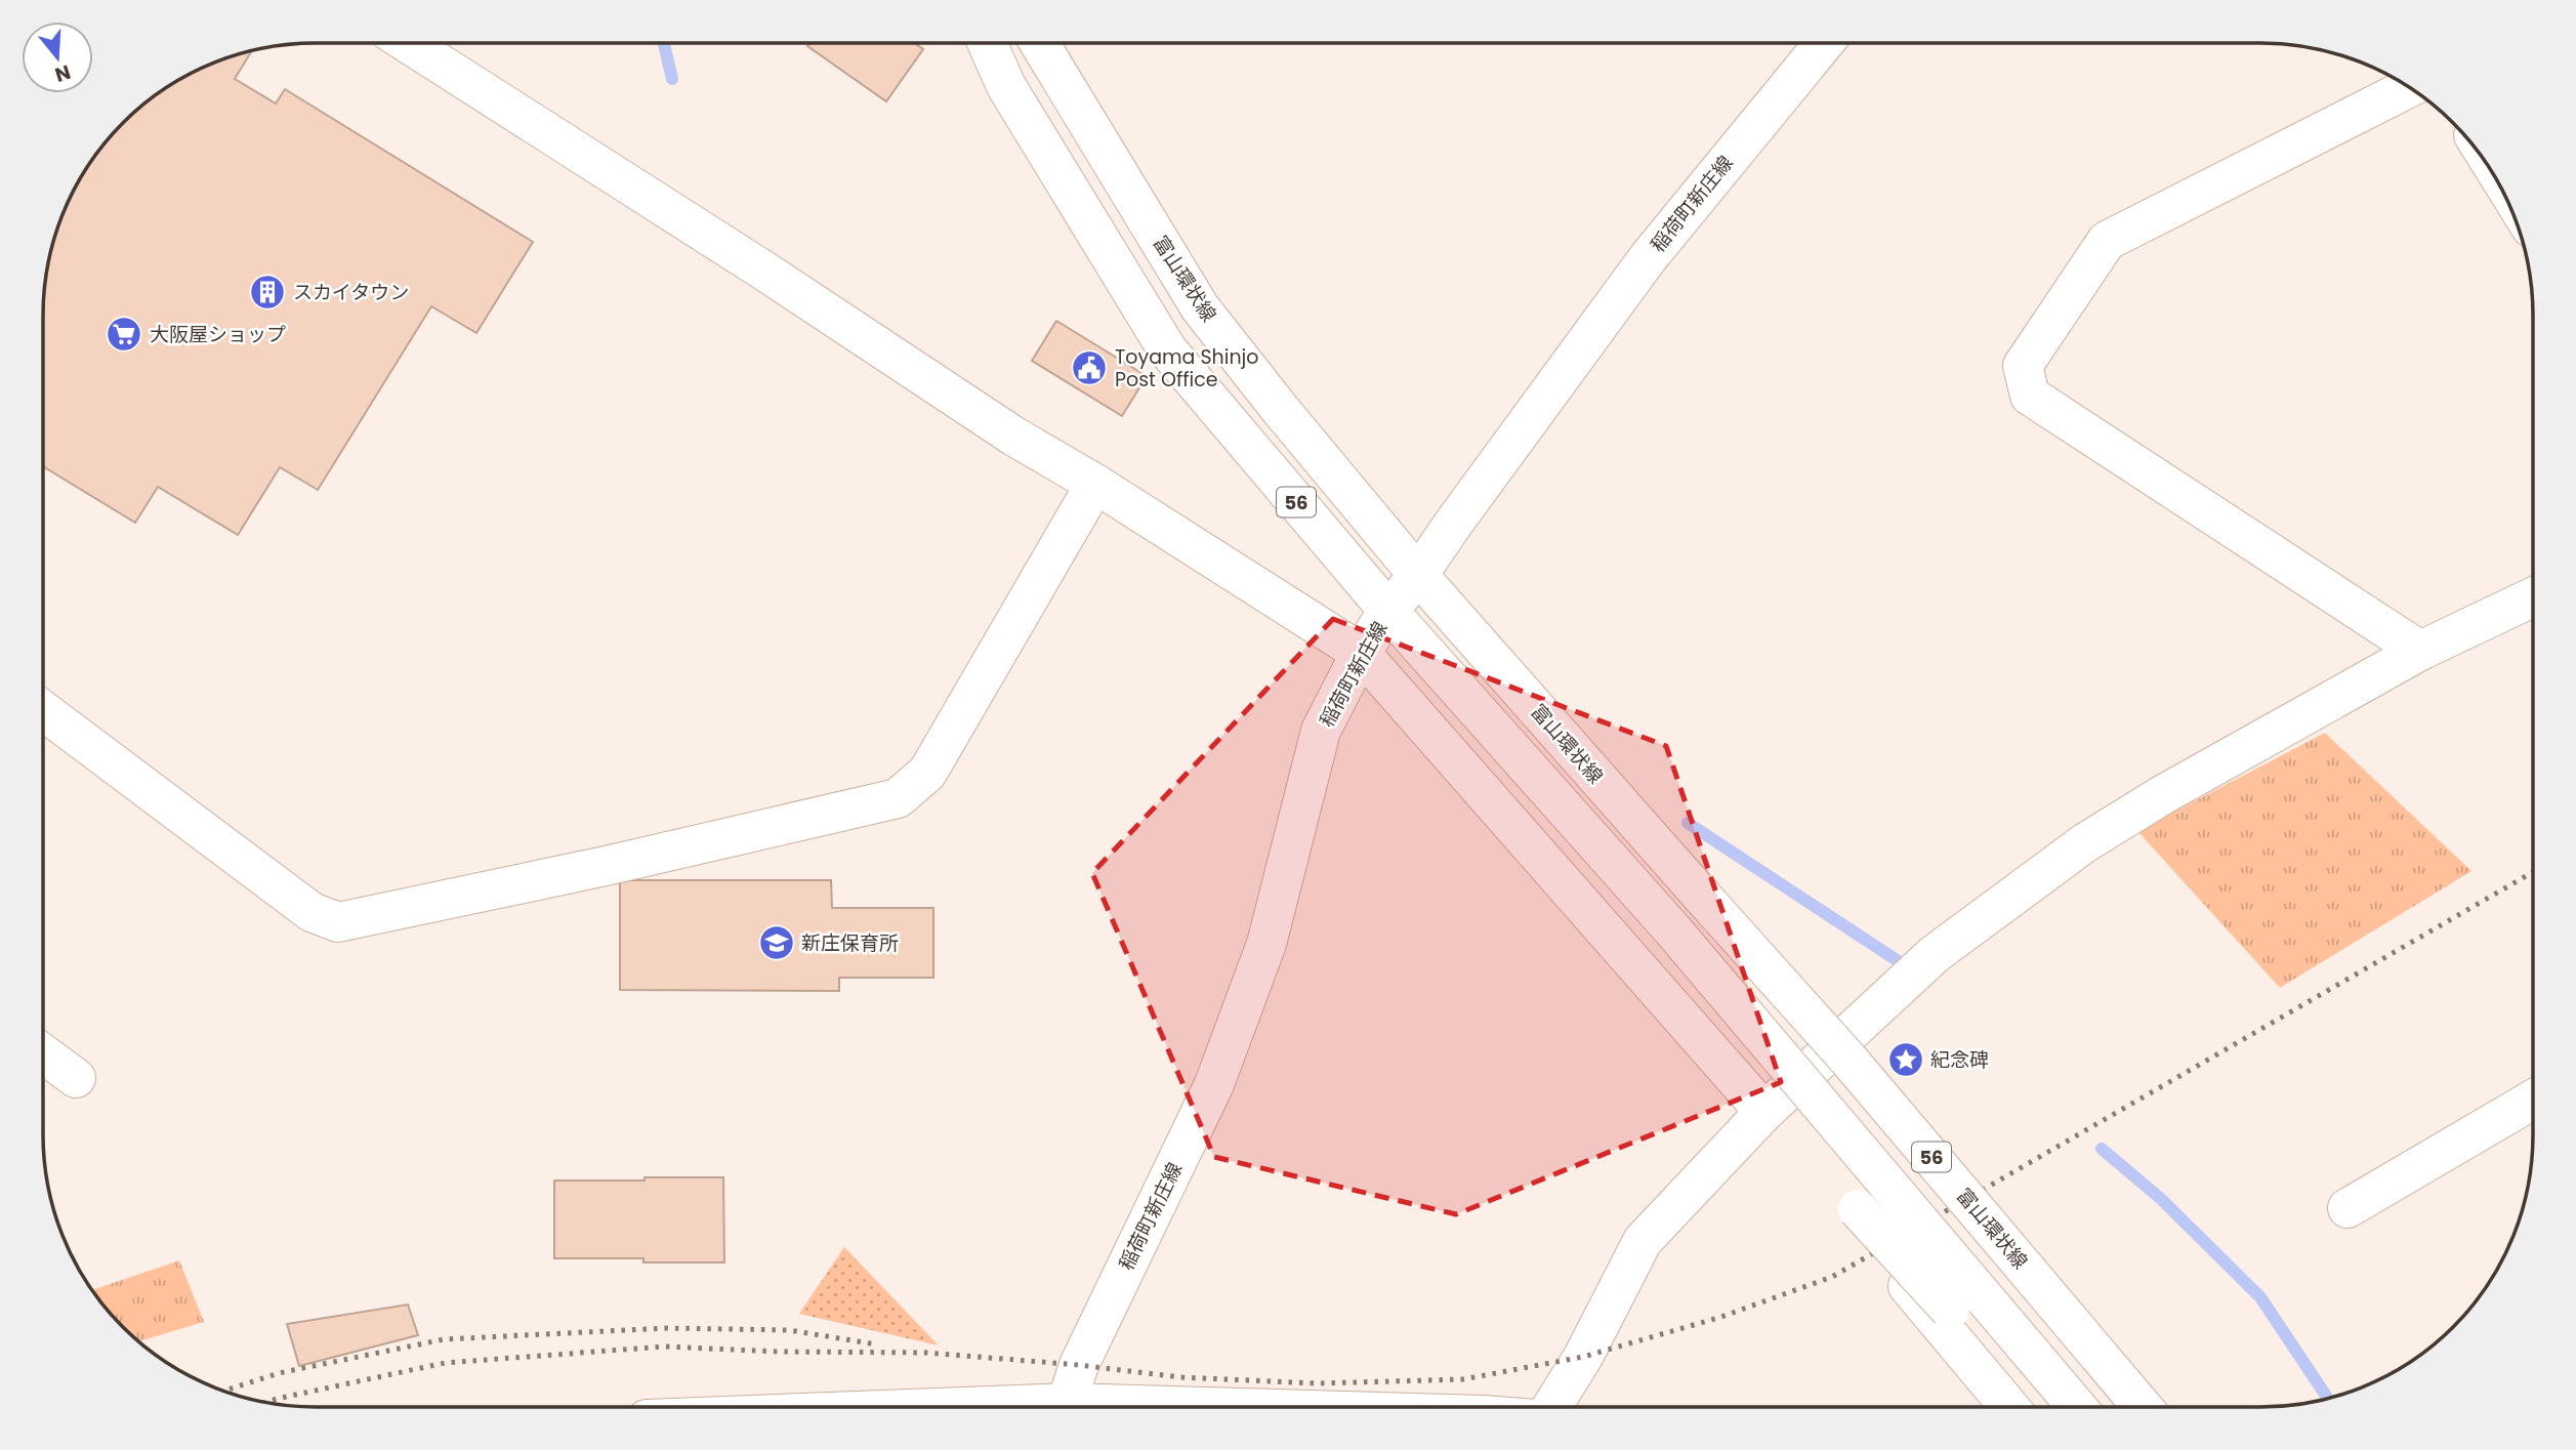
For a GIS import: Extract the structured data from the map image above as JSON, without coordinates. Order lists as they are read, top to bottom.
{
  "streets": {
    "street": ["稲荷町新庄線", "富山環状線", "56"]
  },
  "crossings": [
    ["稲荷町新庄線", "富山環状線"],
    ["稲荷町新庄線", "56"]
  ],
  "places": {
    "building": ["スカイタウン"],
    "supermarket": ["大阪屋ショップ"],
    "public building": ["Toyama Shinjo Post Office"],
    "school or university": ["新庄保育所"],
    "place": ["紀念碑"]
  },
  "north": "bottom"
}
